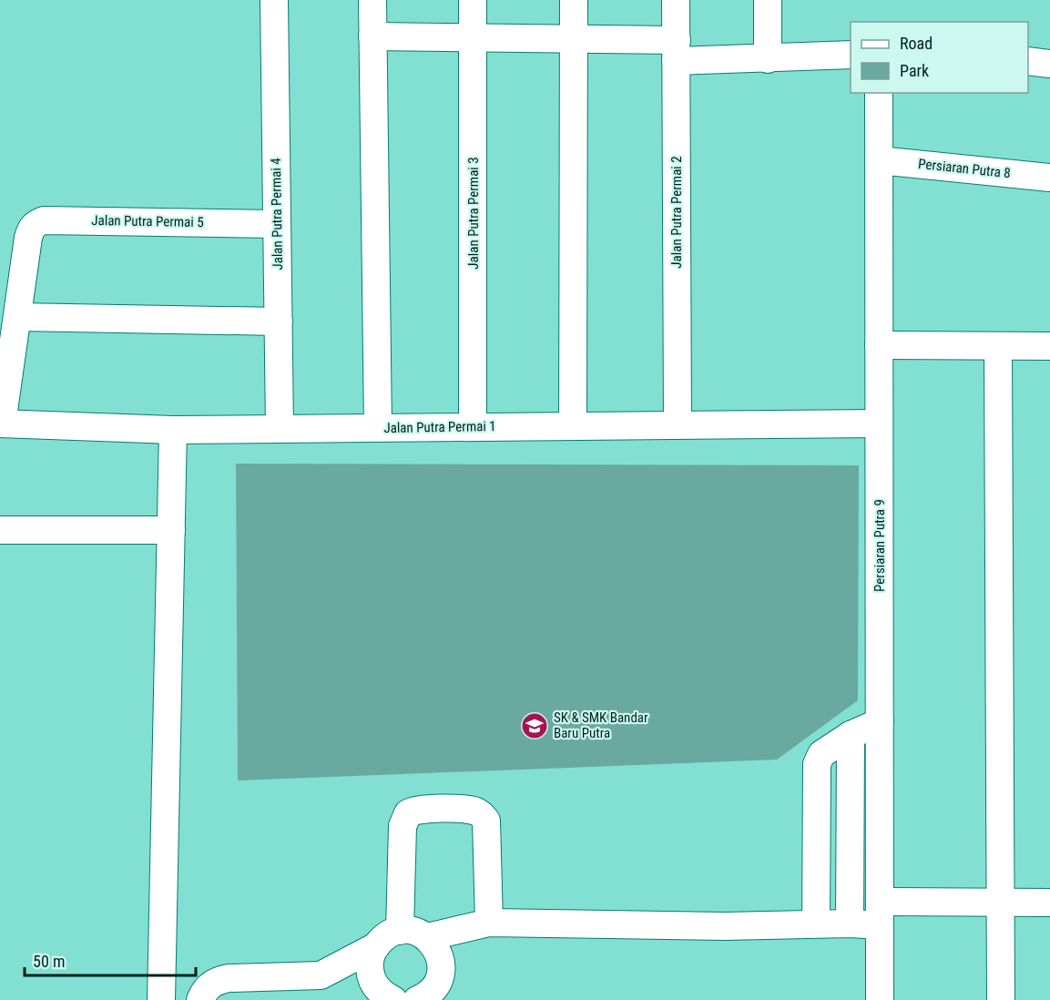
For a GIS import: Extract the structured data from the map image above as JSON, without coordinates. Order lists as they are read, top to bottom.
{
  "streets": {
    "street": [
      "Persiaran Putra 8",
      "Jalan Putra Permai 2",
      "Jalan Putra Permai 3",
      "Jalan Putra Permai 4",
      "Jalan Putra Permai 5",
      "Jalan Putra Permai 1",
      "Persiaran Putra 9"
    ]
  },
  "crossings": [
    ["Persiaran Putra 8", "Persiaran Putra 9"],
    ["Jalan Putra Permai 2", "Jalan Putra Permai 1"],
    ["Jalan Putra Permai 3", "Jalan Putra Permai 1"],
    ["Jalan Putra Permai 4", "Jalan Putra Permai 5"],
    ["Jalan Putra Permai 4", "Jalan Putra Permai 1"],
    ["Jalan Putra Permai 1", "Persiaran Putra 9"]
  ],
  "places": {
    "school or university": ["SK & SMK Bandar Baru Putra"]
  },
  "legend": ["Road", "Park"],
  "scale_bar": "50 m"
}
